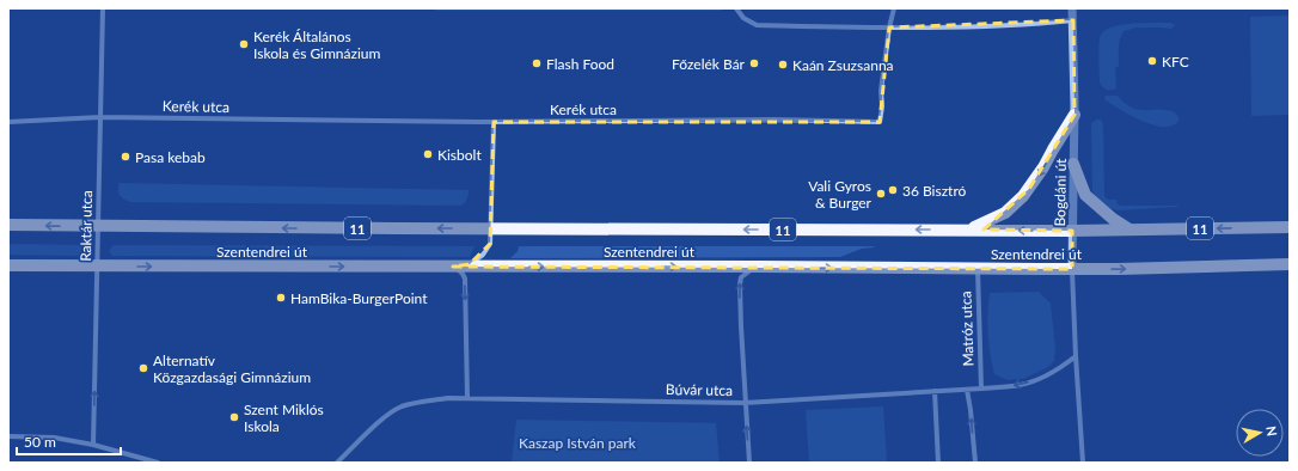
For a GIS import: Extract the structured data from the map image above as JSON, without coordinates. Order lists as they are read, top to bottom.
{
  "streets": {
    "main road": ["11", "Szentendrei út"],
    "street": [
      "Kerék utca",
      "Bogdáni út",
      "Raktár utca",
      "Matróz utca",
      "Búvár utca"
    ]
  },
  "crossings": [
    ["Kerék utca", "Raktár utca"],
    ["Bogdáni út", "Szentendrei út"],
    ["Bogdáni út", "Búvár utca"],
    ["Raktár utca", "Szentendrei út"],
    ["Szentendrei út", "Matróz utca"],
    ["Matróz utca", "Búvár utca"]
  ],
  "one_way": ["Raktár utca"],
  "parks": ["Kaszap István park"],
  "places": [
    "Kerék Általános Iskola és Gimnázium",
    "KFC",
    "Flash Food",
    "Főzelék Bár",
    "Kaán Zsuzsanna",
    "Kisbolt",
    "Pasa kebab",
    "36 Bisztró",
    "Vali Gyros & Burger",
    "HamBika-BurgerPoint",
    "Alternatív Közgazdasági Gimnázium",
    "Szent Miklós Iskola"
  ],
  "scale_bar": "50 m",
  "north": "right"
}
